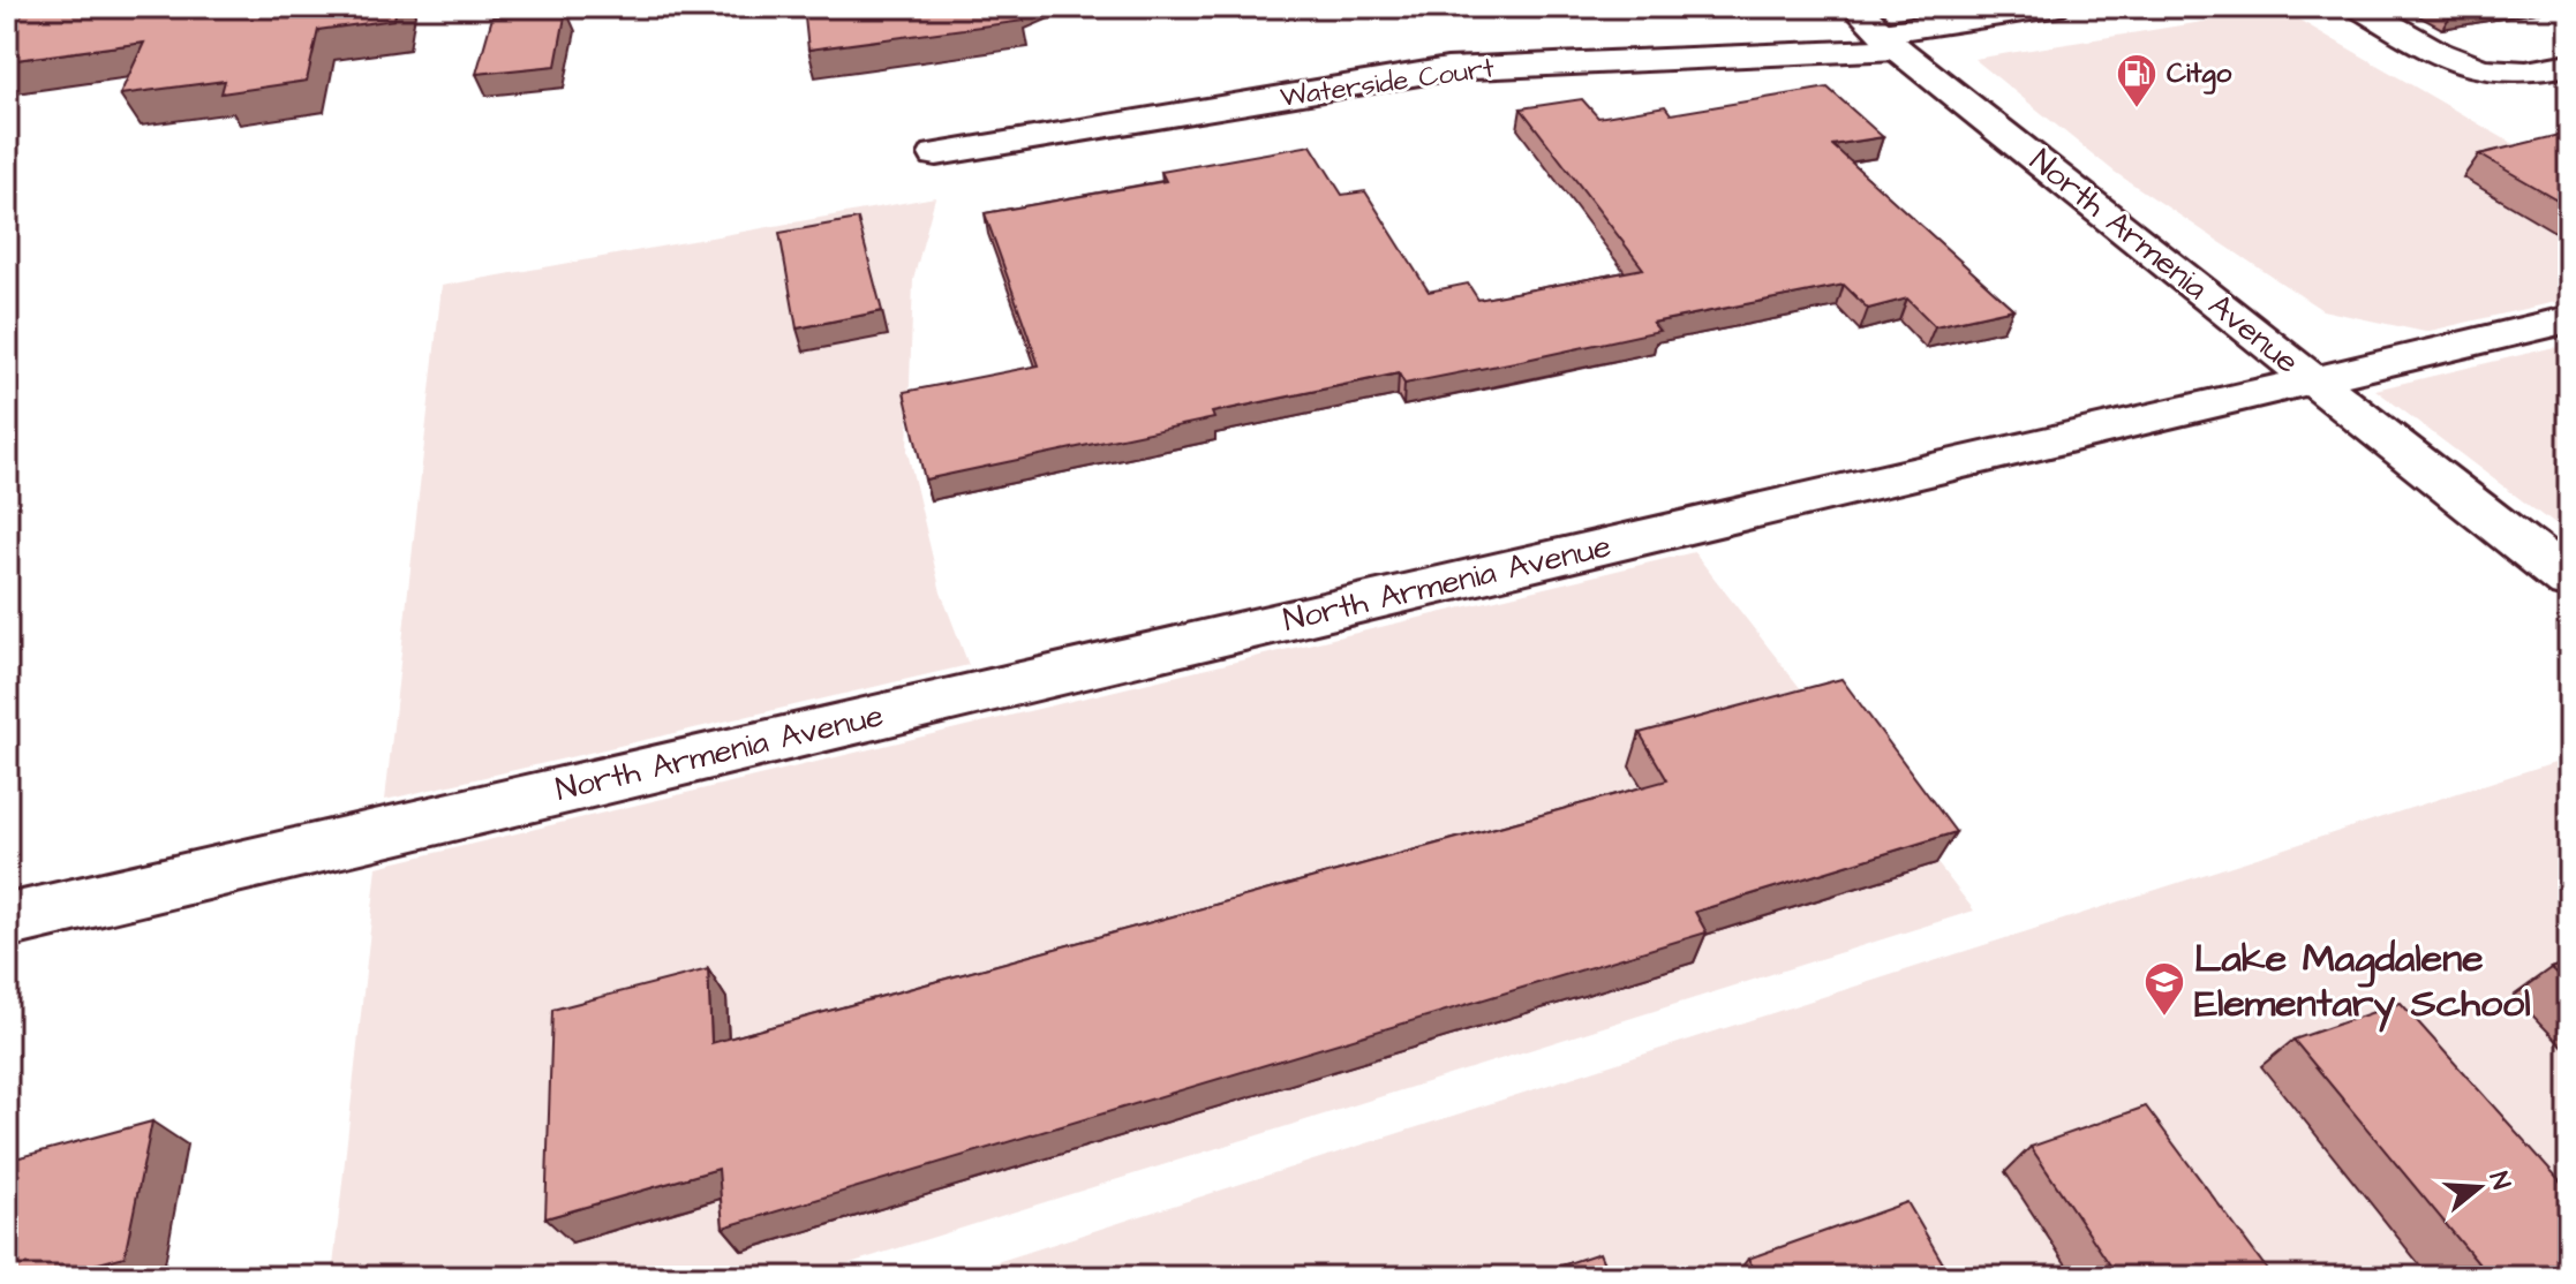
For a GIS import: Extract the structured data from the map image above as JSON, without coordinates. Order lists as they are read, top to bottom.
{
  "streets": {
    "main road": ["Waterside Court", "North Armenia Avenue"]
  },
  "crossings": [
    ["Waterside Court", "North Armenia Avenue"]
  ],
  "places": {
    "fuel station": ["Citgo"],
    "school or university": ["Lake Magdalene Elementary School"]
  },
  "north": "right"
}
